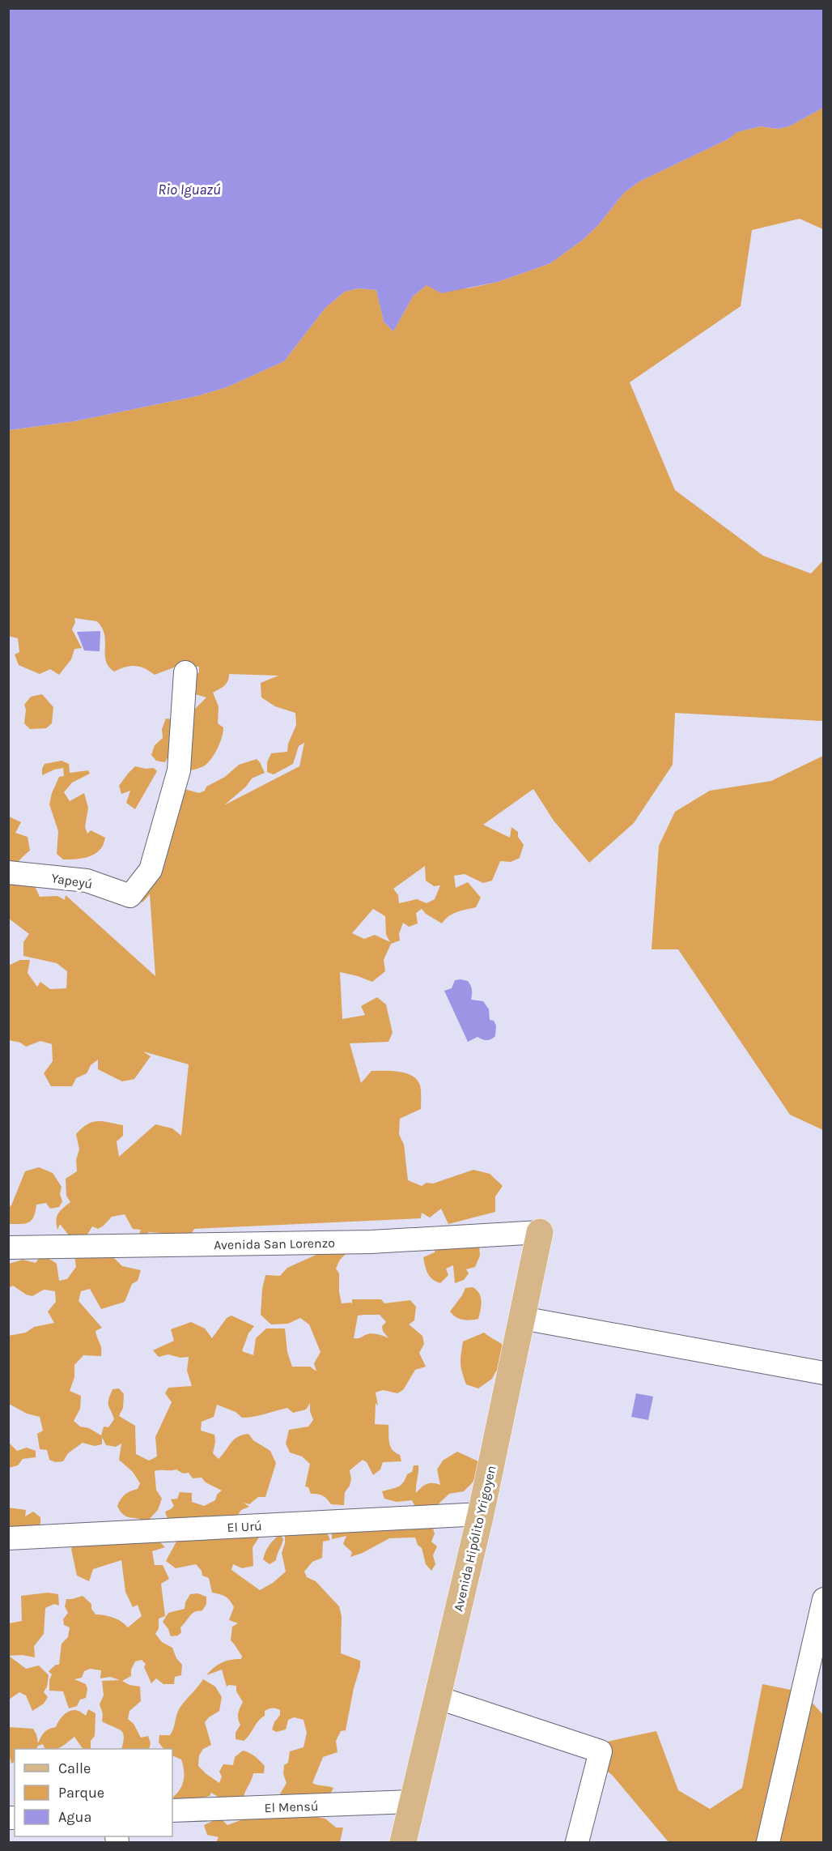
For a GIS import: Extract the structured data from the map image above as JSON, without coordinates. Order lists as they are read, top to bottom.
{
  "streets": {
    "main road": ["Avenida Hipólito Yrigoyen"],
    "street": [
      "Yapeyú",
      "Avenida San Lorenzo",
      "El Urú",
      "El Mensú"
    ]
  },
  "crossings": [
    ["Avenida San Lorenzo", "Avenida Hipólito Yrigoyen"],
    ["El Urú", "Avenida Hipólito Yrigoyen"],
    ["Avenida Hipólito Yrigoyen", "El Mensú"]
  ],
  "water": ["Rio Iguazú"],
  "legend": ["Calle", "Parque", "Agua"]
}
